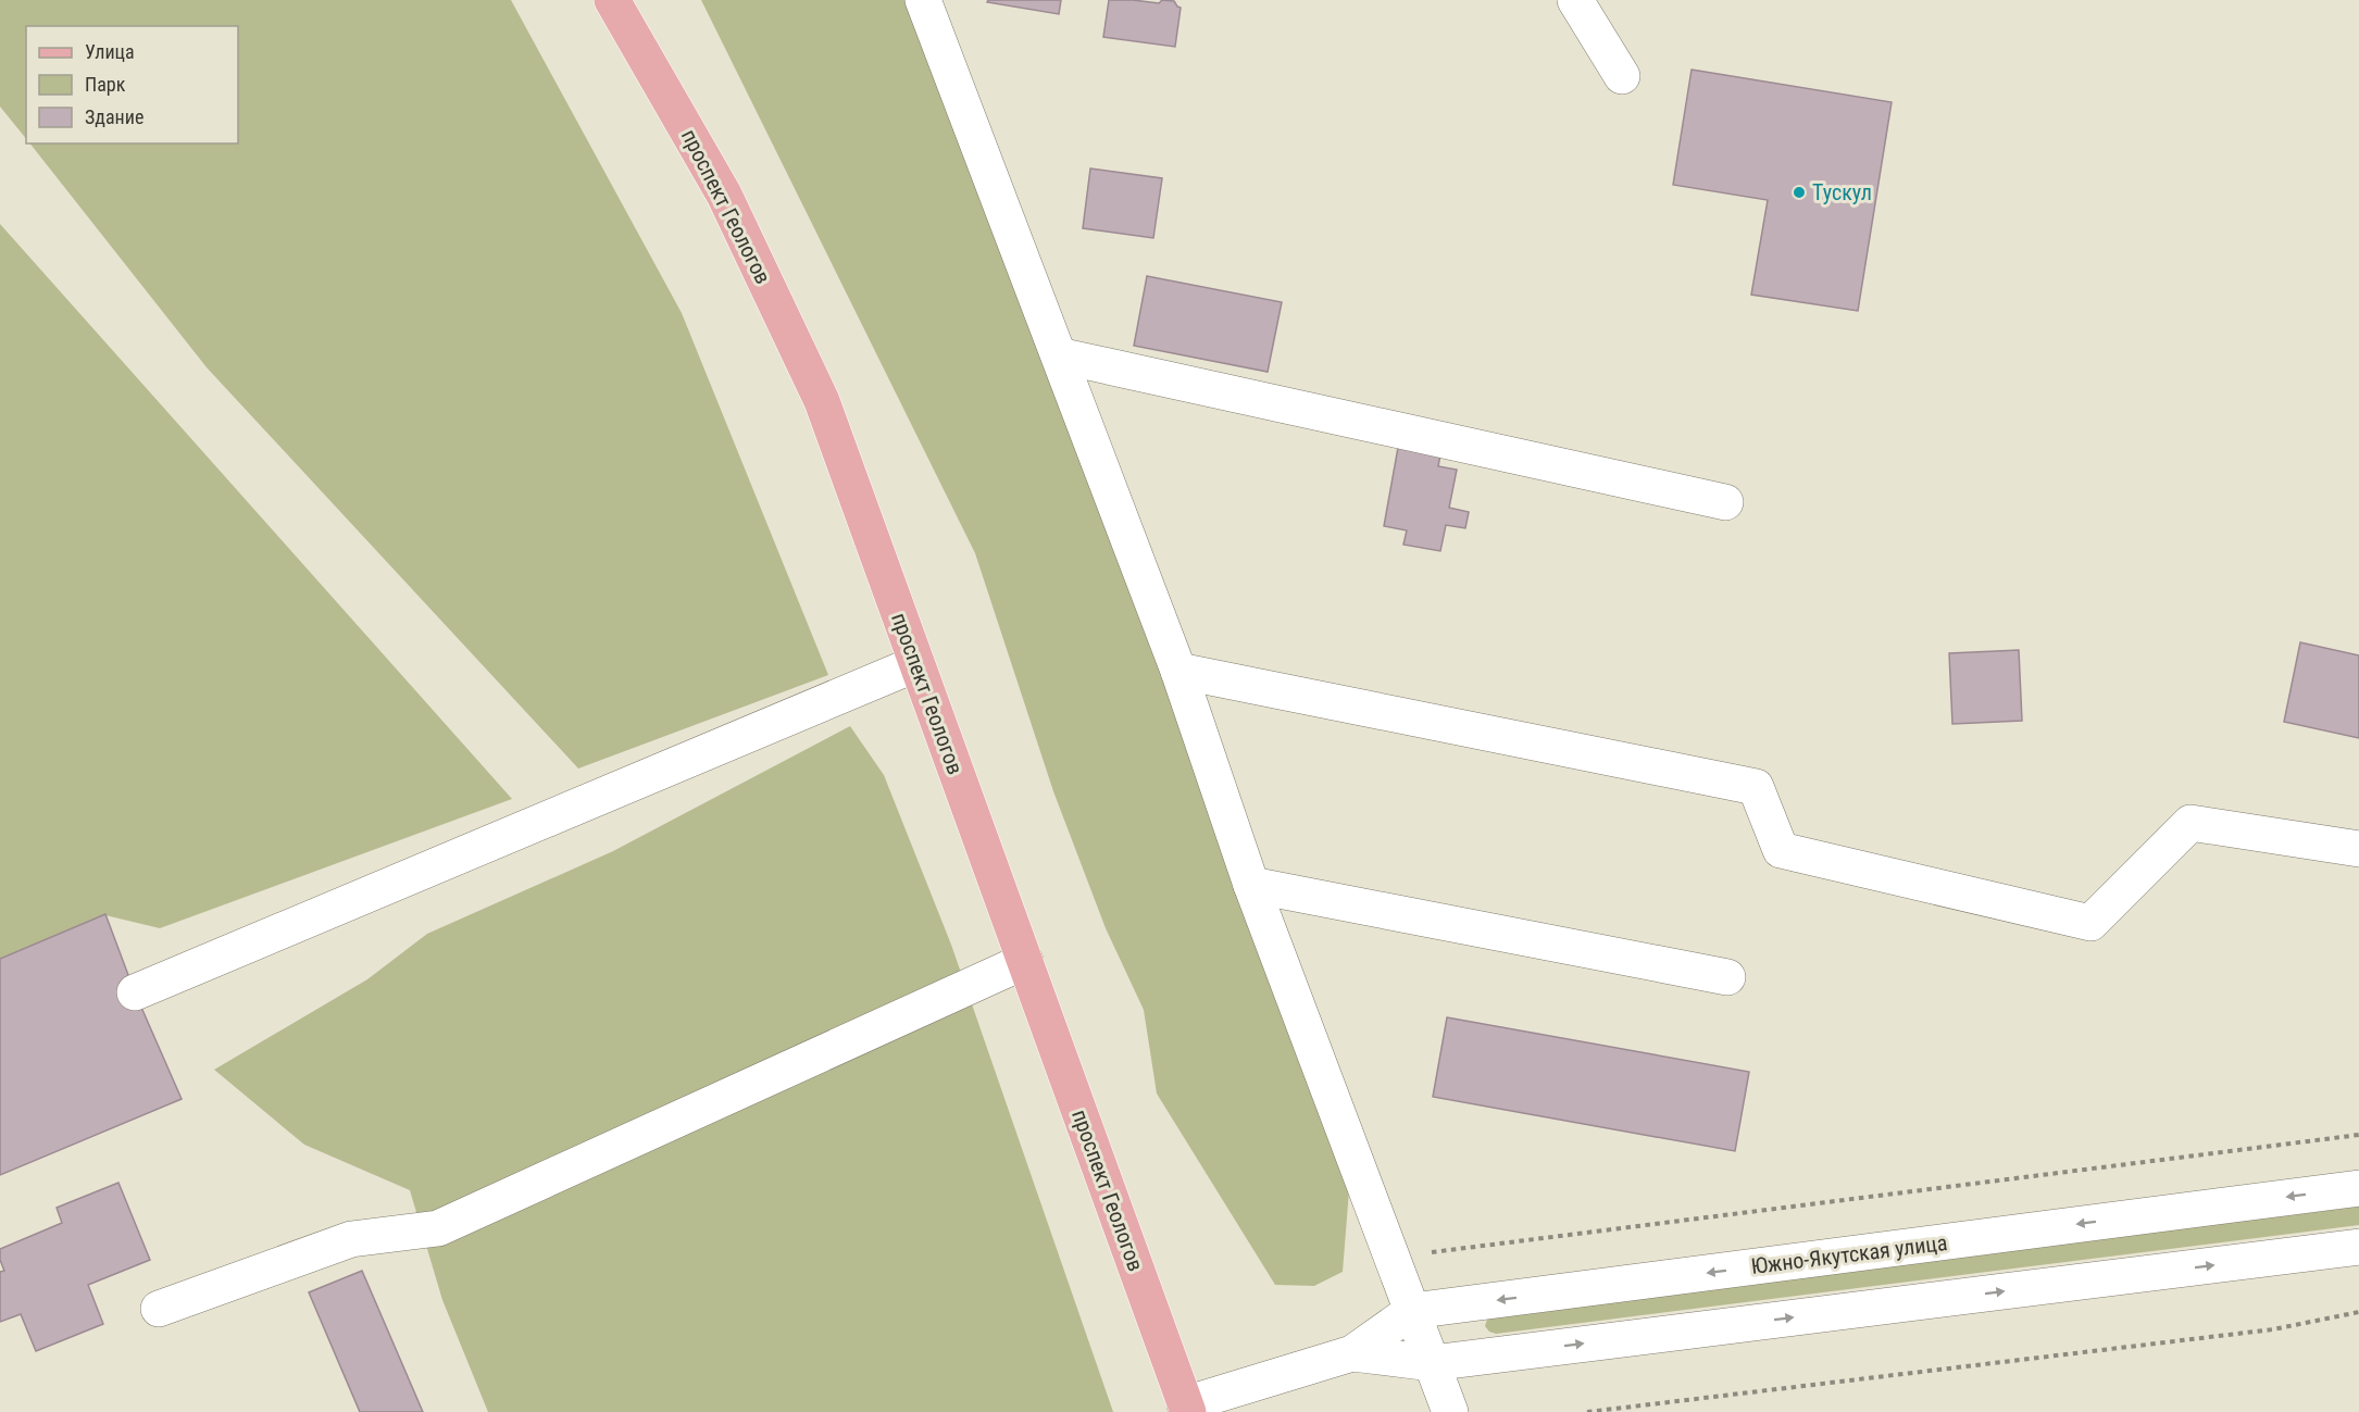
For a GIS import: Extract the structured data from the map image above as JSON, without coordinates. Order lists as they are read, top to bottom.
{
  "streets": {
    "main road": ["проспект Геологов"],
    "street": ["Южно-Якутская улица"]
  },
  "crossings": [
    ["проспект Геологов", "Южно-Якутская улица"]
  ],
  "places": ["Тускул"],
  "legend": ["Улица", "Парк", "Здание"]
}
